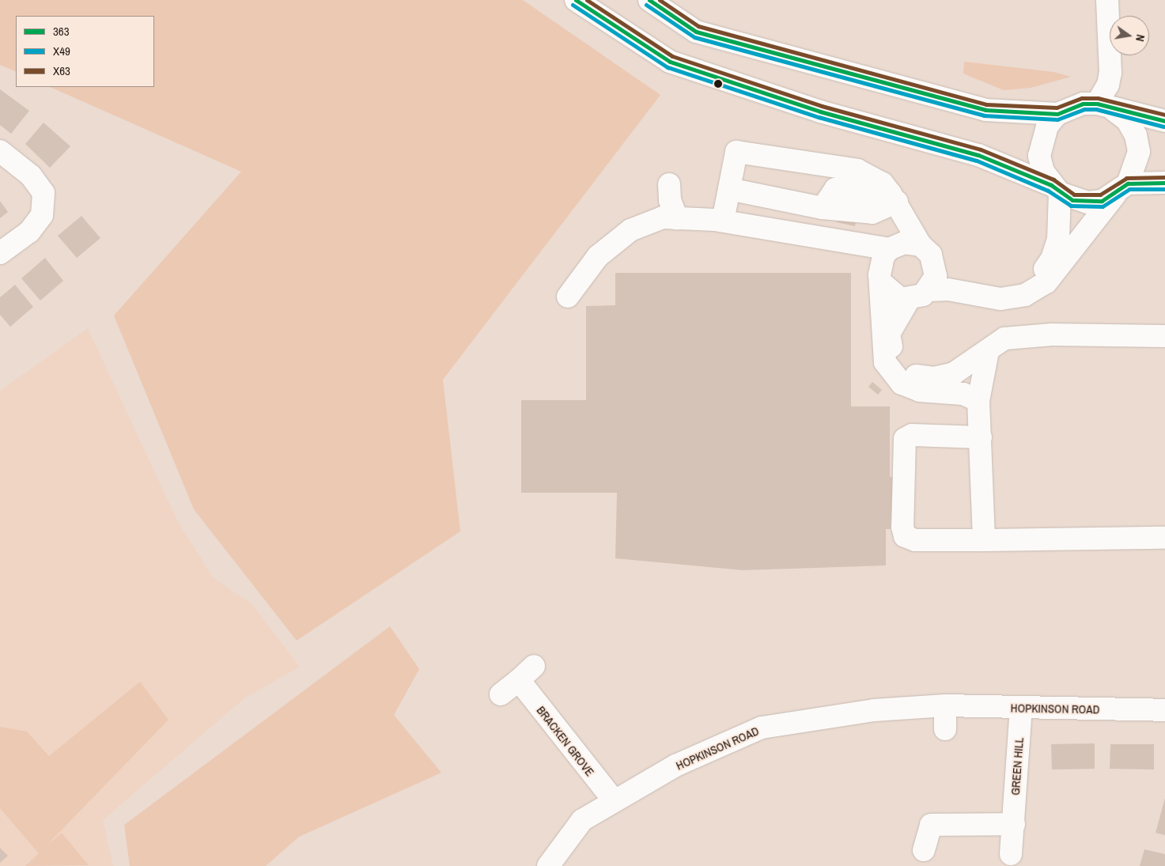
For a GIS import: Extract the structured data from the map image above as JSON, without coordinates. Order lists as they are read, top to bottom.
{
  "streets": {
    "street": ["HOPKINSON ROAD", "BRACKEN GROVE", "GREEN HILL"]
  },
  "crossings": [
    ["HOPKINSON ROAD", "BRACKEN GROVE"],
    ["HOPKINSON ROAD", "GREEN HILL"]
  ],
  "lines": ["transit line 363", "transit line X63", "transit line X49"],
  "legend": ["363", "X49", "X63"],
  "north": "right"
}
